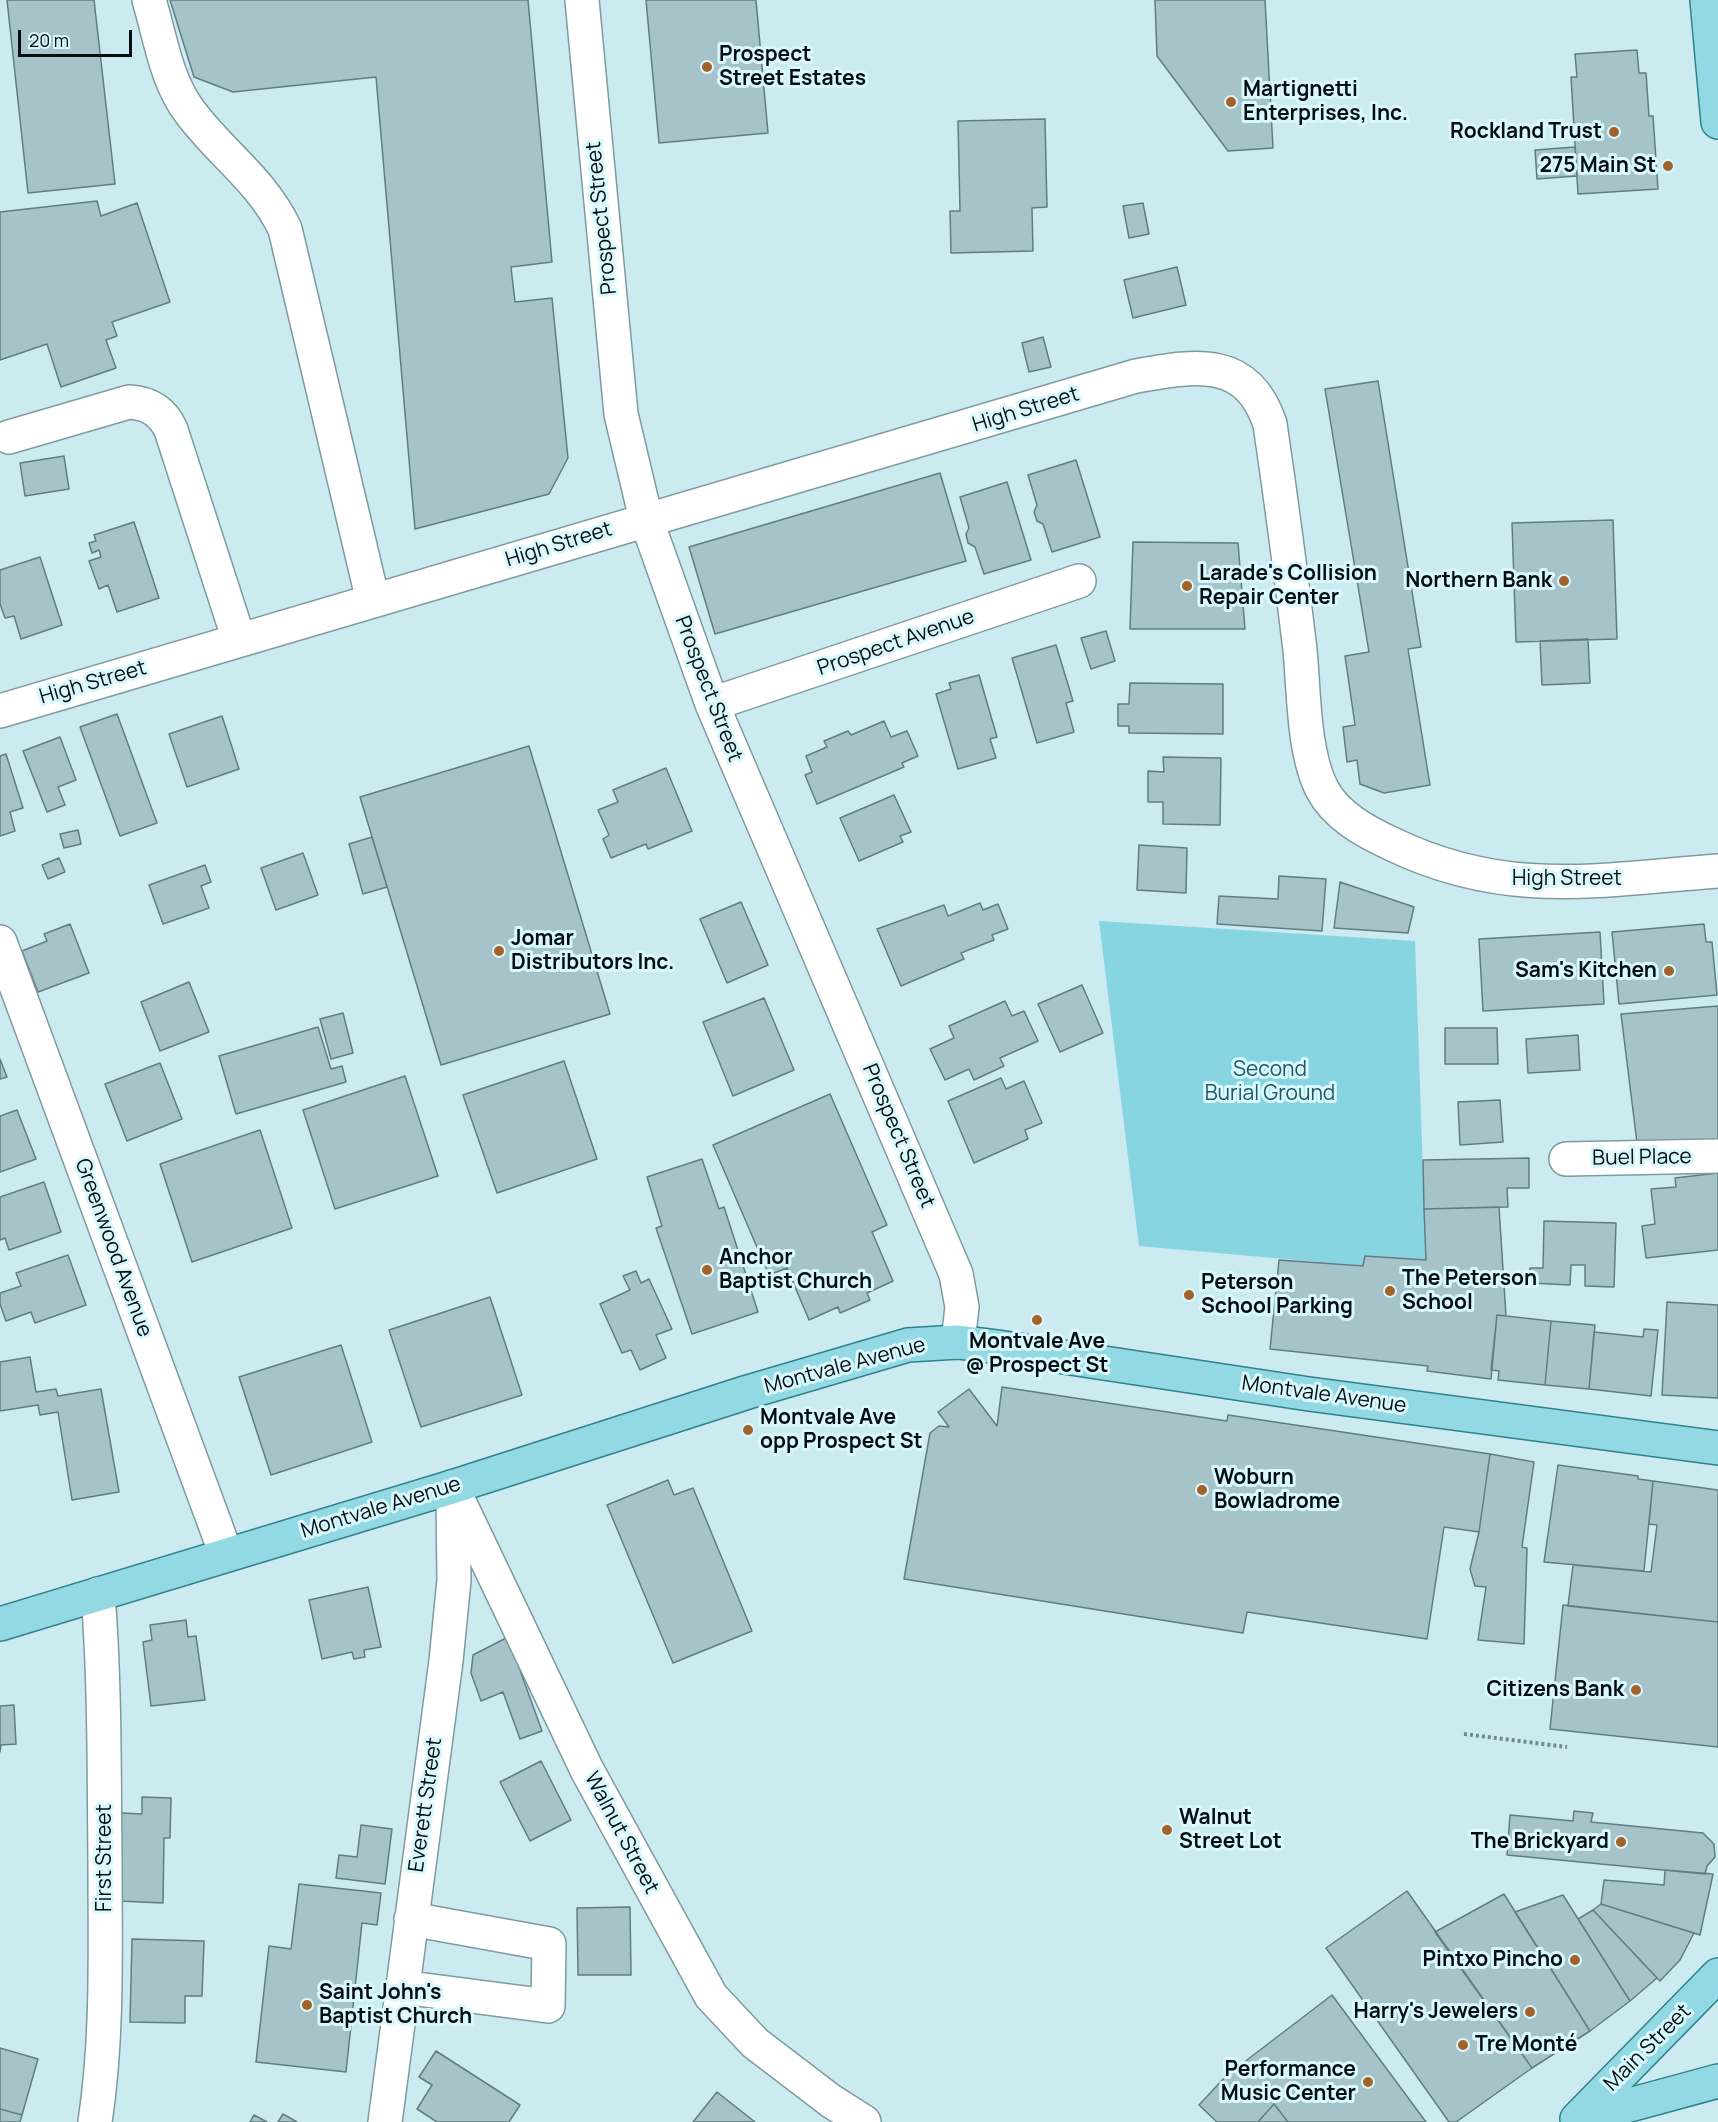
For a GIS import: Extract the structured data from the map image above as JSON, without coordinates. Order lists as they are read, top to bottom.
{
  "streets": {
    "main road": ["Montvale Avenue", "Main Street"],
    "street": [
      "Prospect Street",
      "High Street",
      "Prospect Avenue",
      "Buel Place",
      "Greenwood Avenue",
      "Everett Street",
      "Walnut Street",
      "First Street"
    ]
  },
  "crossings": [
    ["Prospect Street", "High Street"],
    ["Prospect Street", "Prospect Avenue"],
    ["Prospect Street", "Montvale Avenue"],
    ["Greenwood Avenue", "Montvale Avenue"],
    ["Montvale Avenue", "Everett Street"],
    ["Montvale Avenue", "Walnut Street"],
    ["Montvale Avenue", "First Street"],
    ["Everett Street", "Walnut Street"]
  ],
  "parks": ["Second Burial Ground"],
  "places": [
    "Prospect Street Estates",
    "Martignetti Enterprises, Inc.",
    "Rockland Trust",
    "275 Main St",
    "Northern Bank",
    "Larade's Collision Repair Center",
    "Jomar Distributors Inc.",
    "Sam's Kitchen",
    "Anchor Baptist Church",
    "The Peterson School",
    "Peterson School Parking",
    "Montvale Ave @ Prospect St",
    "Montvale Ave opp Prospect St",
    "Woburn Bowladrome",
    "Citizens Bank",
    "Walnut Street Lot",
    "The Brickyard",
    "Pintxo Pincho",
    "Saint John's Baptist Church",
    "Harry's Jewelers",
    "Tre Monté",
    "Performance Music Center"
  ],
  "scale_bar": "20 m"
}
